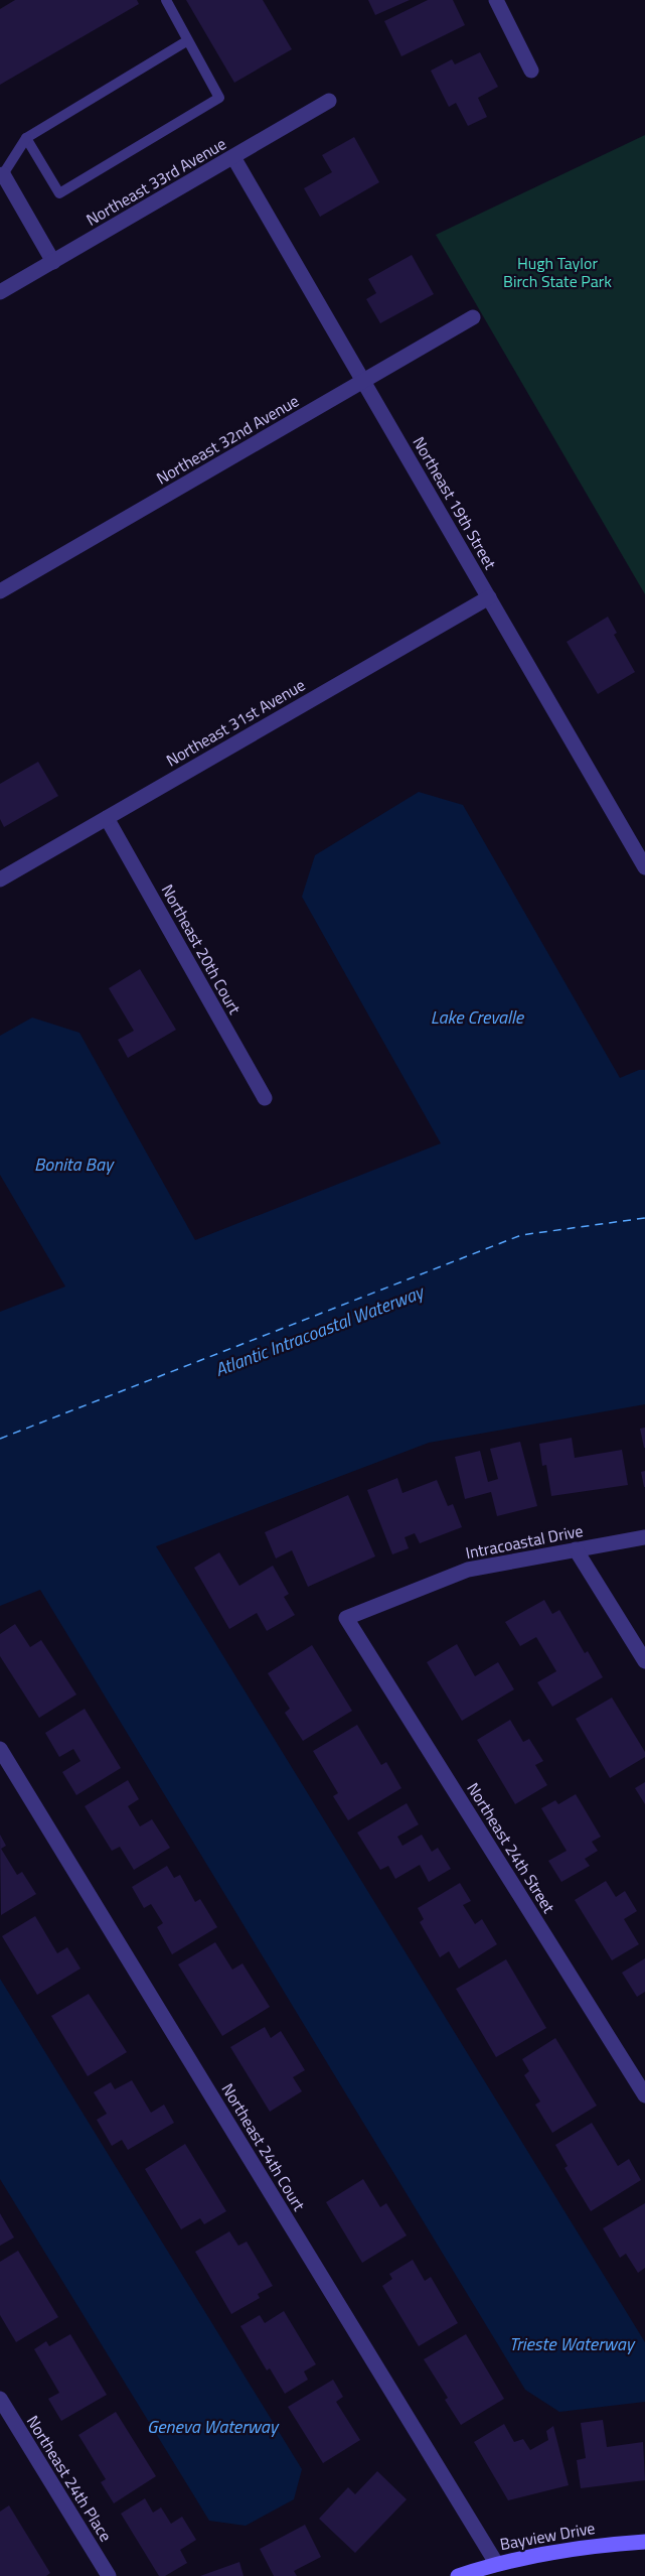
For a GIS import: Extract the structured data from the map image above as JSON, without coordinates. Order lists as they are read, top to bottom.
{
  "streets": {
    "street": [
      "Northeast 33rd Avenue",
      "Northeast 32nd Avenue",
      "Northeast 19th Street",
      "Northeast 31st Avenue",
      "Northeast 20th Court",
      "Intracoastal Drive",
      "Northeast 24th Street",
      "Northeast 24th Court",
      "Northeast 24th Place",
      "Bayview Drive"
    ]
  },
  "crossings": [
    ["Northeast 33rd Avenue", "Northeast 19th Street"],
    ["Northeast 32nd Avenue", "Northeast 19th Street"],
    ["Northeast 19th Street", "Northeast 31st Avenue"],
    ["Northeast 31st Avenue", "Northeast 20th Court"],
    ["Intracoastal Drive", "Northeast 24th Street"],
    ["Northeast 24th Court", "Bayview Drive"]
  ],
  "water": [
    "Lake Crevalle",
    "Bonita Bay",
    "Atlantic Intracoastal Waterway",
    "Trieste Waterway",
    "Geneva Waterway"
  ],
  "parks": ["Hugh Taylor Birch State Park"]
}
